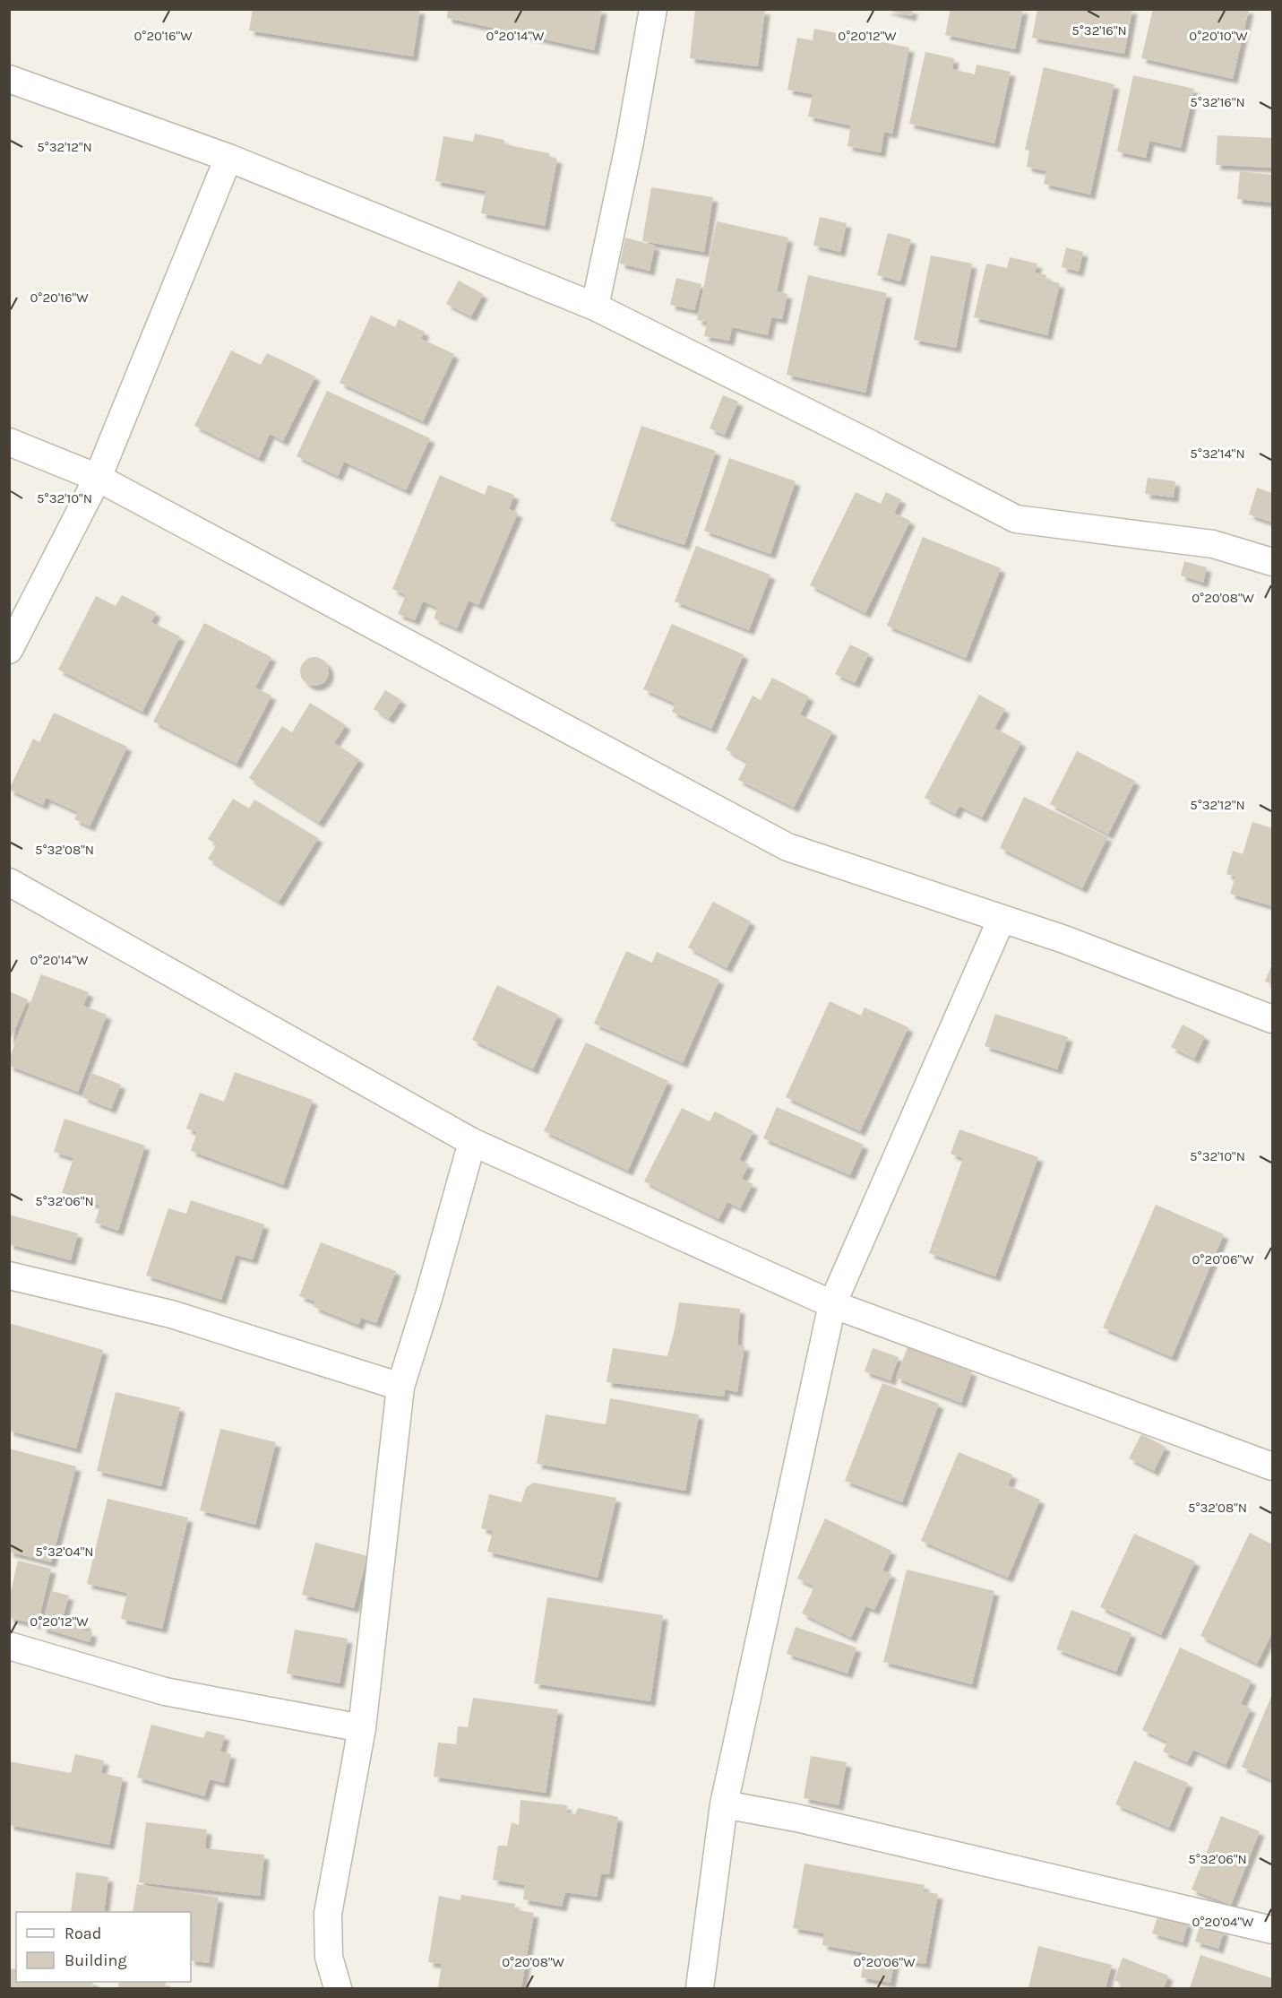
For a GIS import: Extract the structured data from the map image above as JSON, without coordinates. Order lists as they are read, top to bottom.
{
  "legend": ["Road", "Building"],
  "coordinates": [
    "5°32'16\"N",
    "0°20'16\"W",
    "0°20'14\"W",
    "0°20'12\"W",
    "0°20'10\"W",
    "5°32'12\"N",
    "5°32'14\"N",
    "5°32'10\"N",
    "0°20'08\"W",
    "5°32'08\"N",
    "5°32'06\"N",
    "0°20'06\"W",
    "5°32'04\"N",
    "0°20'04\"W"
  ]
}
